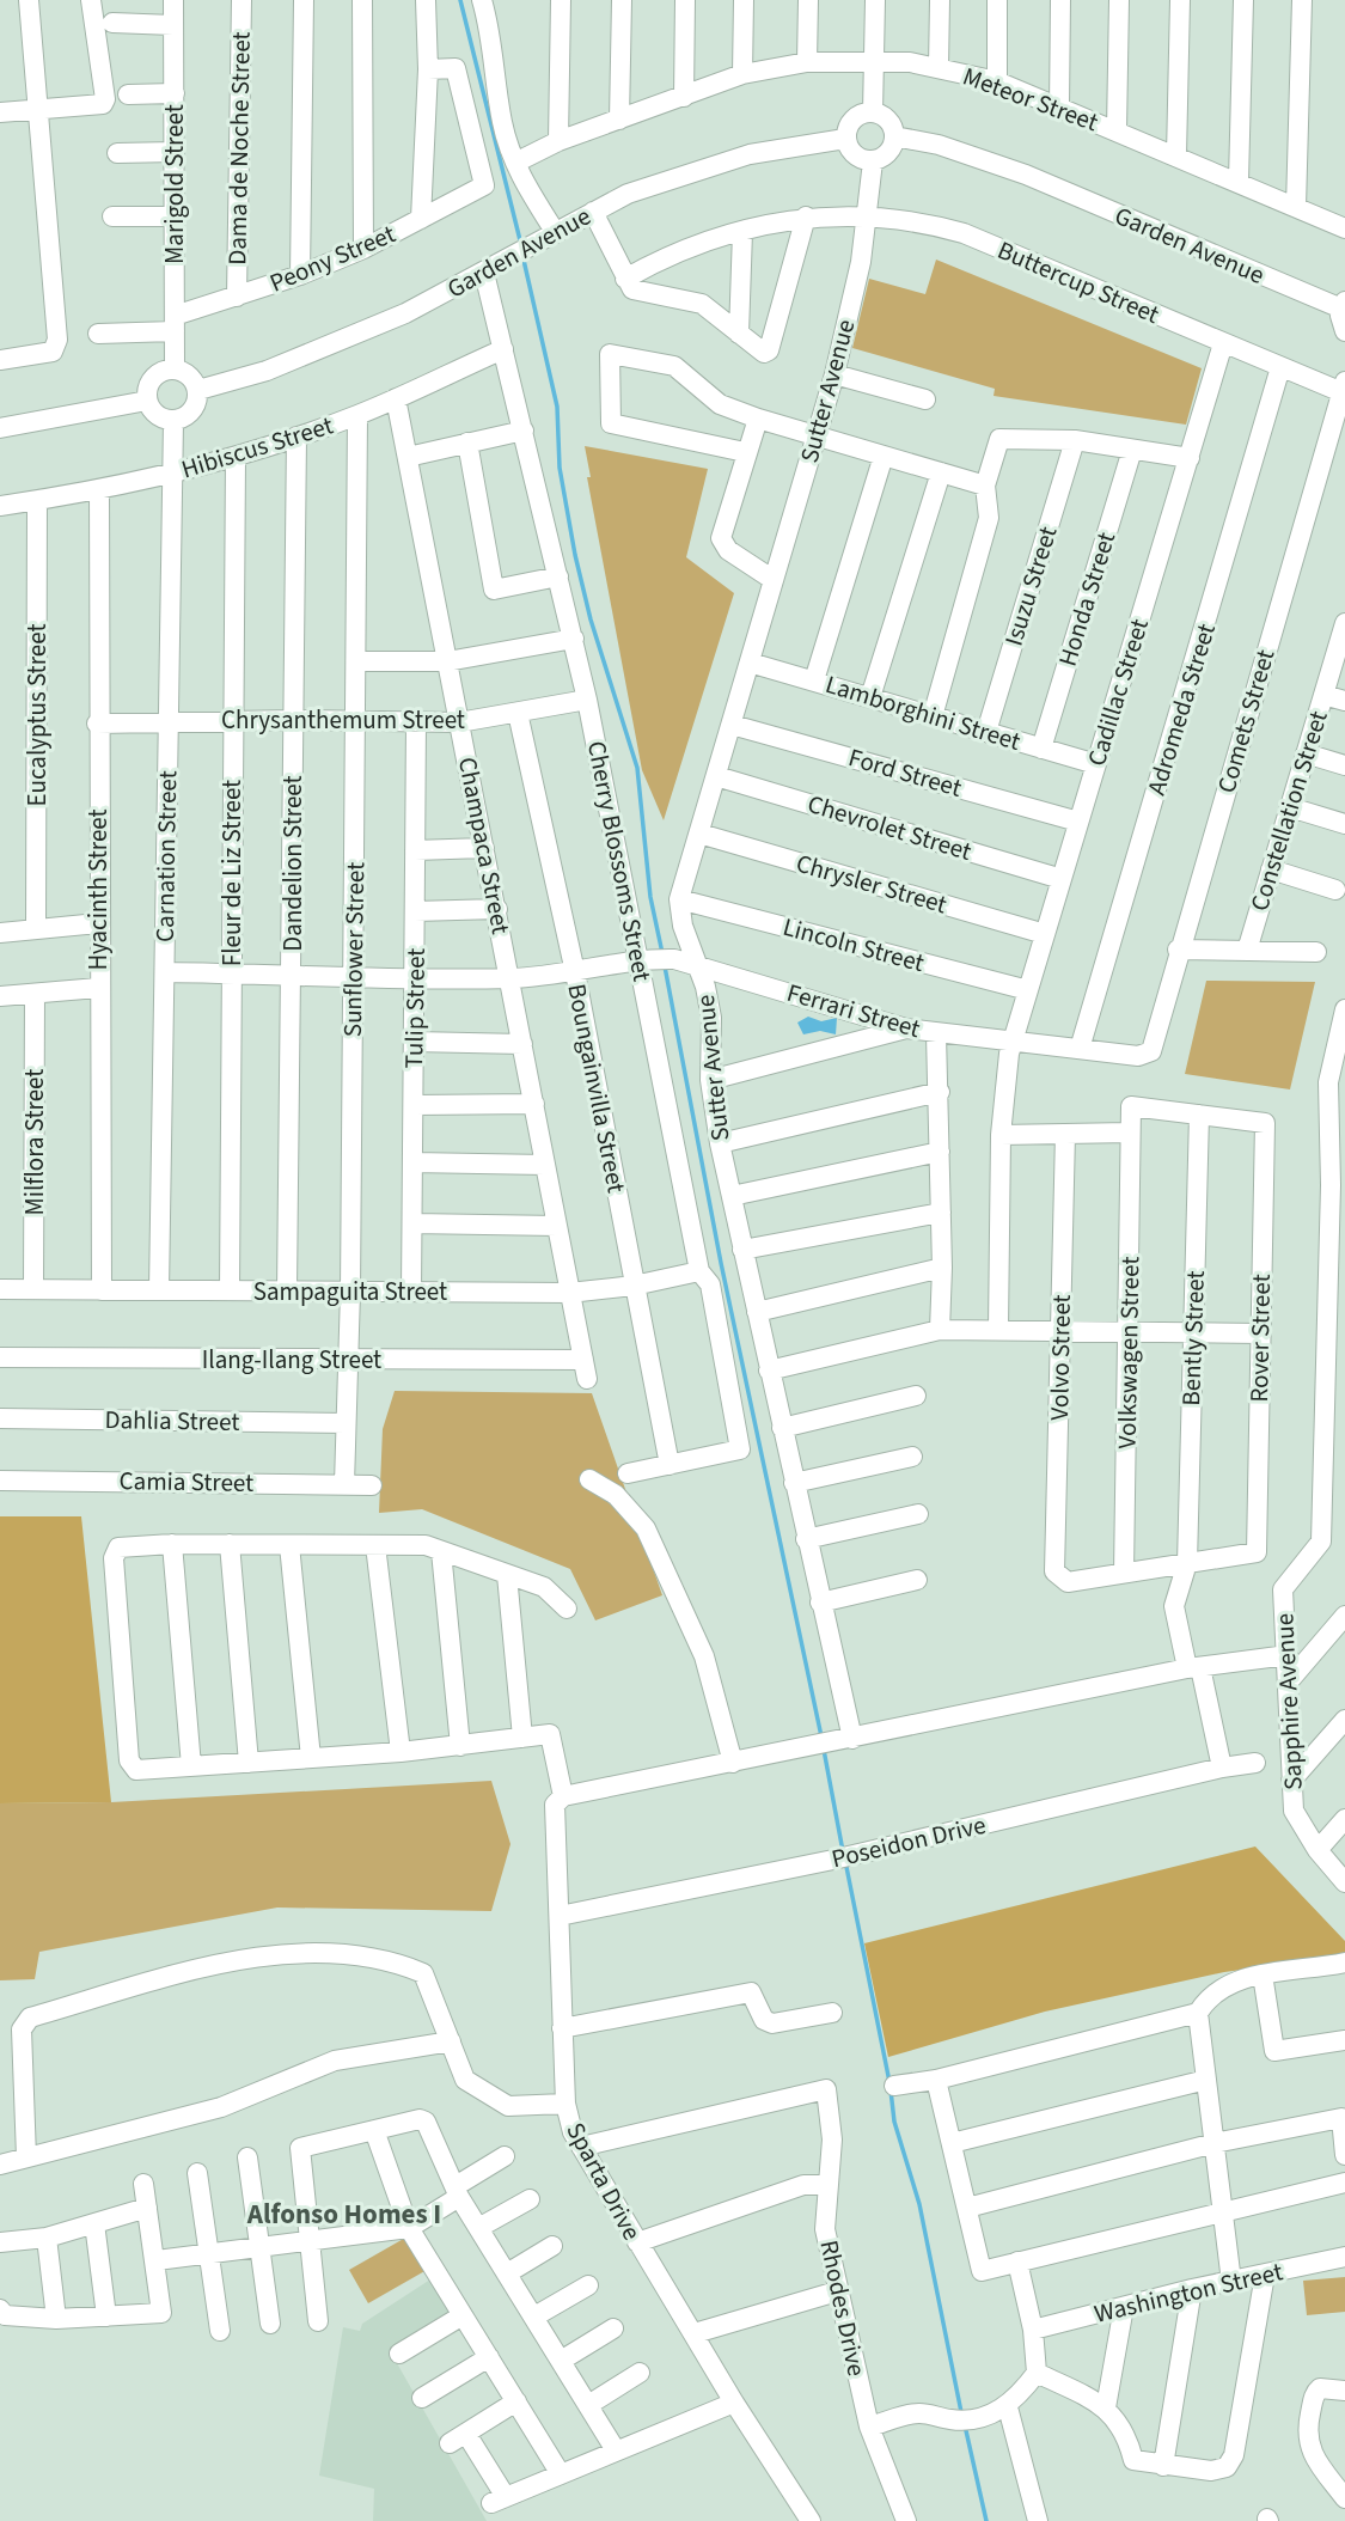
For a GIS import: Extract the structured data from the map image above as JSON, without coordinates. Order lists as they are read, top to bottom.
{
  "streets": {
    "street": [
      "Meteor Street",
      "Dama de Noche Street",
      "Marigold Street",
      "Garden Avenue",
      "Peony Street",
      "Buttercup Street",
      "Sutter Avenue",
      "Hibiscus Street",
      "Isuzu Street",
      "Honda Street",
      "Cadillac Street",
      "Adromeda Street",
      "Lamborghini Street",
      "Eucalyptus Street",
      "Chrysanthemum Street",
      "Comets Street",
      "Ford Street",
      "Constellation Street",
      "Chevrolet Street",
      "Champaca Street",
      "Carnation Street",
      "Cherry Blossoms Street",
      "Dandelion Street",
      "Fleur de Liz Street",
      "Chrysler Street",
      "Hyacinth Street",
      "Lincoln Street",
      "Sunflower Street",
      "Tulip Street",
      "Ferrari Street",
      "Boungainvilla Street",
      "Milflora Street",
      "Sampaguita Street",
      "Bently Street",
      "Rover Street",
      "Volkswagen Street",
      "Volvo Street",
      "Ilang-Ilang Street",
      "Dahlia Street",
      "Camia Street",
      "Sapphire Avenue",
      "Poseidon Drive",
      "Sparta Drive",
      "Washington Street",
      "Rhodes Drive"
    ]
  },
  "crossings": [
    ["Dama de Noche Street", "Peony Street"],
    ["Marigold Street", "Garden Avenue"],
    ["Marigold Street", "Peony Street"],
    ["Marigold Street", "Carnation Street"],
    ["Garden Avenue", "Sutter Avenue"],
    ["Garden Avenue", "Carnation Street"],
    ["Garden Avenue", "Cherry Blossoms Street"],
    ["Buttercup Street", "Sutter Avenue"],
    ["Buttercup Street", "Cadillac Street"],
    ["Buttercup Street", "Adromeda Street"],
    ["Buttercup Street", "Comets Street"],
    ["Sutter Avenue", "Lamborghini Street"],
    ["Sutter Avenue", "Ford Street"],
    ["Sutter Avenue", "Chevrolet Street"],
    ["Sutter Avenue", "Chrysler Street"],
    ["Sutter Avenue", "Lincoln Street"],
    ["Sutter Avenue", "Ferrari Street"],
    ["Hibiscus Street", "Eucalyptus Street"],
    ["Hibiscus Street", "Champaca Street"],
    ["Hibiscus Street", "Carnation Street"],
    ["Hibiscus Street", "Cherry Blossoms Street"],
    ["Hibiscus Street", "Dandelion Street"],
    ["Hibiscus Street", "Fleur de Liz Street"],
    ["Hibiscus Street", "Hyacinth Street"],
    ["Hibiscus Street", "Sunflower Street"],
    ["Isuzu Street", "Lamborghini Street"],
    ["Honda Street", "Lamborghini Street"],
    ["Cadillac Street", "Lamborghini Street"],
    ["Cadillac Street", "Ford Street"],
    ["Cadillac Street", "Chevrolet Street"],
    ["Cadillac Street", "Chrysler Street"],
    ["Cadillac Street", "Lincoln Street"],
    ["Cadillac Street", "Ferrari Street"],
    ["Adromeda Street", "Ferrari Street"],
    ["Chrysanthemum Street", "Champaca Street"],
    ["Chrysanthemum Street", "Carnation Street"],
    ["Chrysanthemum Street", "Cherry Blossoms Street"],
    ["Chrysanthemum Street", "Dandelion Street"],
    ["Chrysanthemum Street", "Fleur de Liz Street"],
    ["Chrysanthemum Street", "Hyacinth Street"],
    ["Chrysanthemum Street", "Sunflower Street"],
    ["Chrysanthemum Street", "Tulip Street"],
    ["Chrysanthemum Street", "Boungainvilla Street"],
    ["Comets Street", "Ferrari Street"],
    ["Champaca Street", "Ferrari Street"],
    ["Champaca Street", "Sampaguita Street"],
    ["Champaca Street", "Ilang-Ilang Street"],
    ["Carnation Street", "Ferrari Street"],
    ["Carnation Street", "Sampaguita Street"],
    ["Cherry Blossoms Street", "Ferrari Street"],
    ["Cherry Blossoms Street", "Boungainvilla Street"],
    ["Cherry Blossoms Street", "Sampaguita Street"],
    ["Dandelion Street", "Ferrari Street"],
    ["Dandelion Street", "Sampaguita Street"],
    ["Fleur de Liz Street", "Ferrari Street"],
    ["Fleur de Liz Street", "Sampaguita Street"],
    ["Hyacinth Street", "Sampaguita Street"],
    ["Sunflower Street", "Ferrari Street"],
    ["Sunflower Street", "Sampaguita Street"],
    ["Sunflower Street", "Ilang-Ilang Street"],
    ["Sunflower Street", "Dahlia Street"],
    ["Sunflower Street", "Camia Street"],
    ["Tulip Street", "Ferrari Street"],
    ["Tulip Street", "Sampaguita Street"],
    ["Ferrari Street", "Boungainvilla Street"],
    ["Boungainvilla Street", "Sampaguita Street"],
    ["Milflora Street", "Sampaguita Street"],
    ["Bently Street", "Rover Street"],
    ["Bently Street", "Poseidon Drive"],
    ["Volkswagen Street", "Volvo Street"],
    ["Poseidon Drive", "Sparta Drive"],
    ["Sparta Drive", "Rhodes Drive"]
  ],
  "districts": ["Alfonso Homes I"]
}
